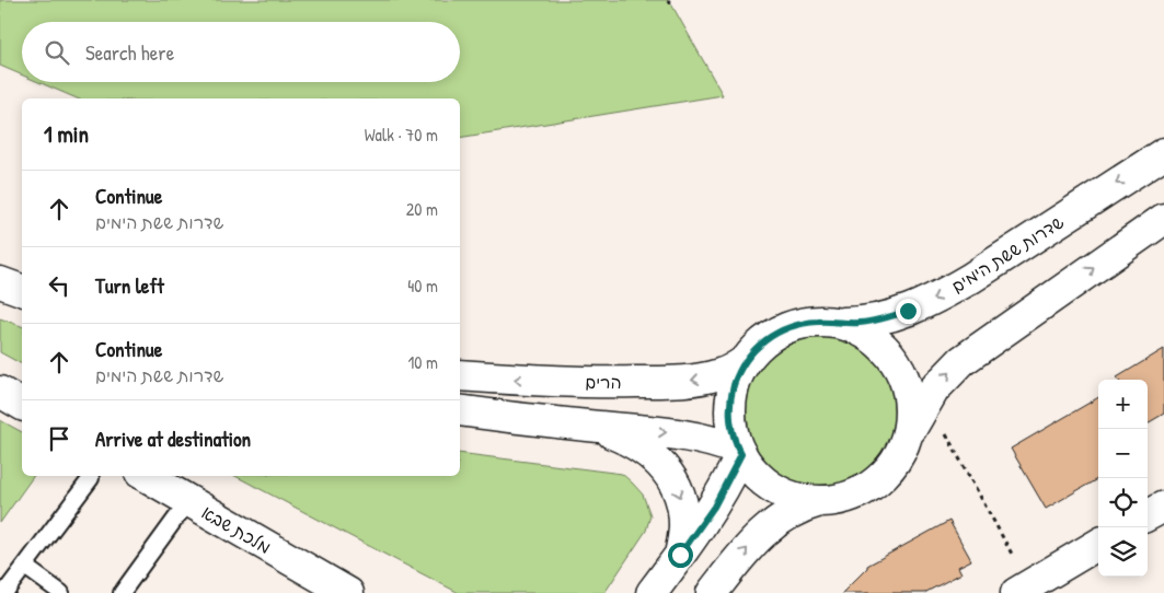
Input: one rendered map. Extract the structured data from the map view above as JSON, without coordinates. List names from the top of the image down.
{
  "streets": {
    "main road": ["שדרות ששת הימים", "הרים", "מלכת שבא"]
  },
  "crossings": [
    ["שדרות ששת הימים", "הרים"]
  ],
  "page": {
    "search": "Search here",
    "heading": ["1 min", "Walk · 70 m"],
    "list": [
      ["Continue", "שדרות ששת הימים", "20 m"],
      ["Turn left", "40 m"],
      ["Continue", "שדרות ששת הימים", "10 m"],
      "Arrive at destination"
    ],
    "map_buttons": ["+", "−"]
  }
}
